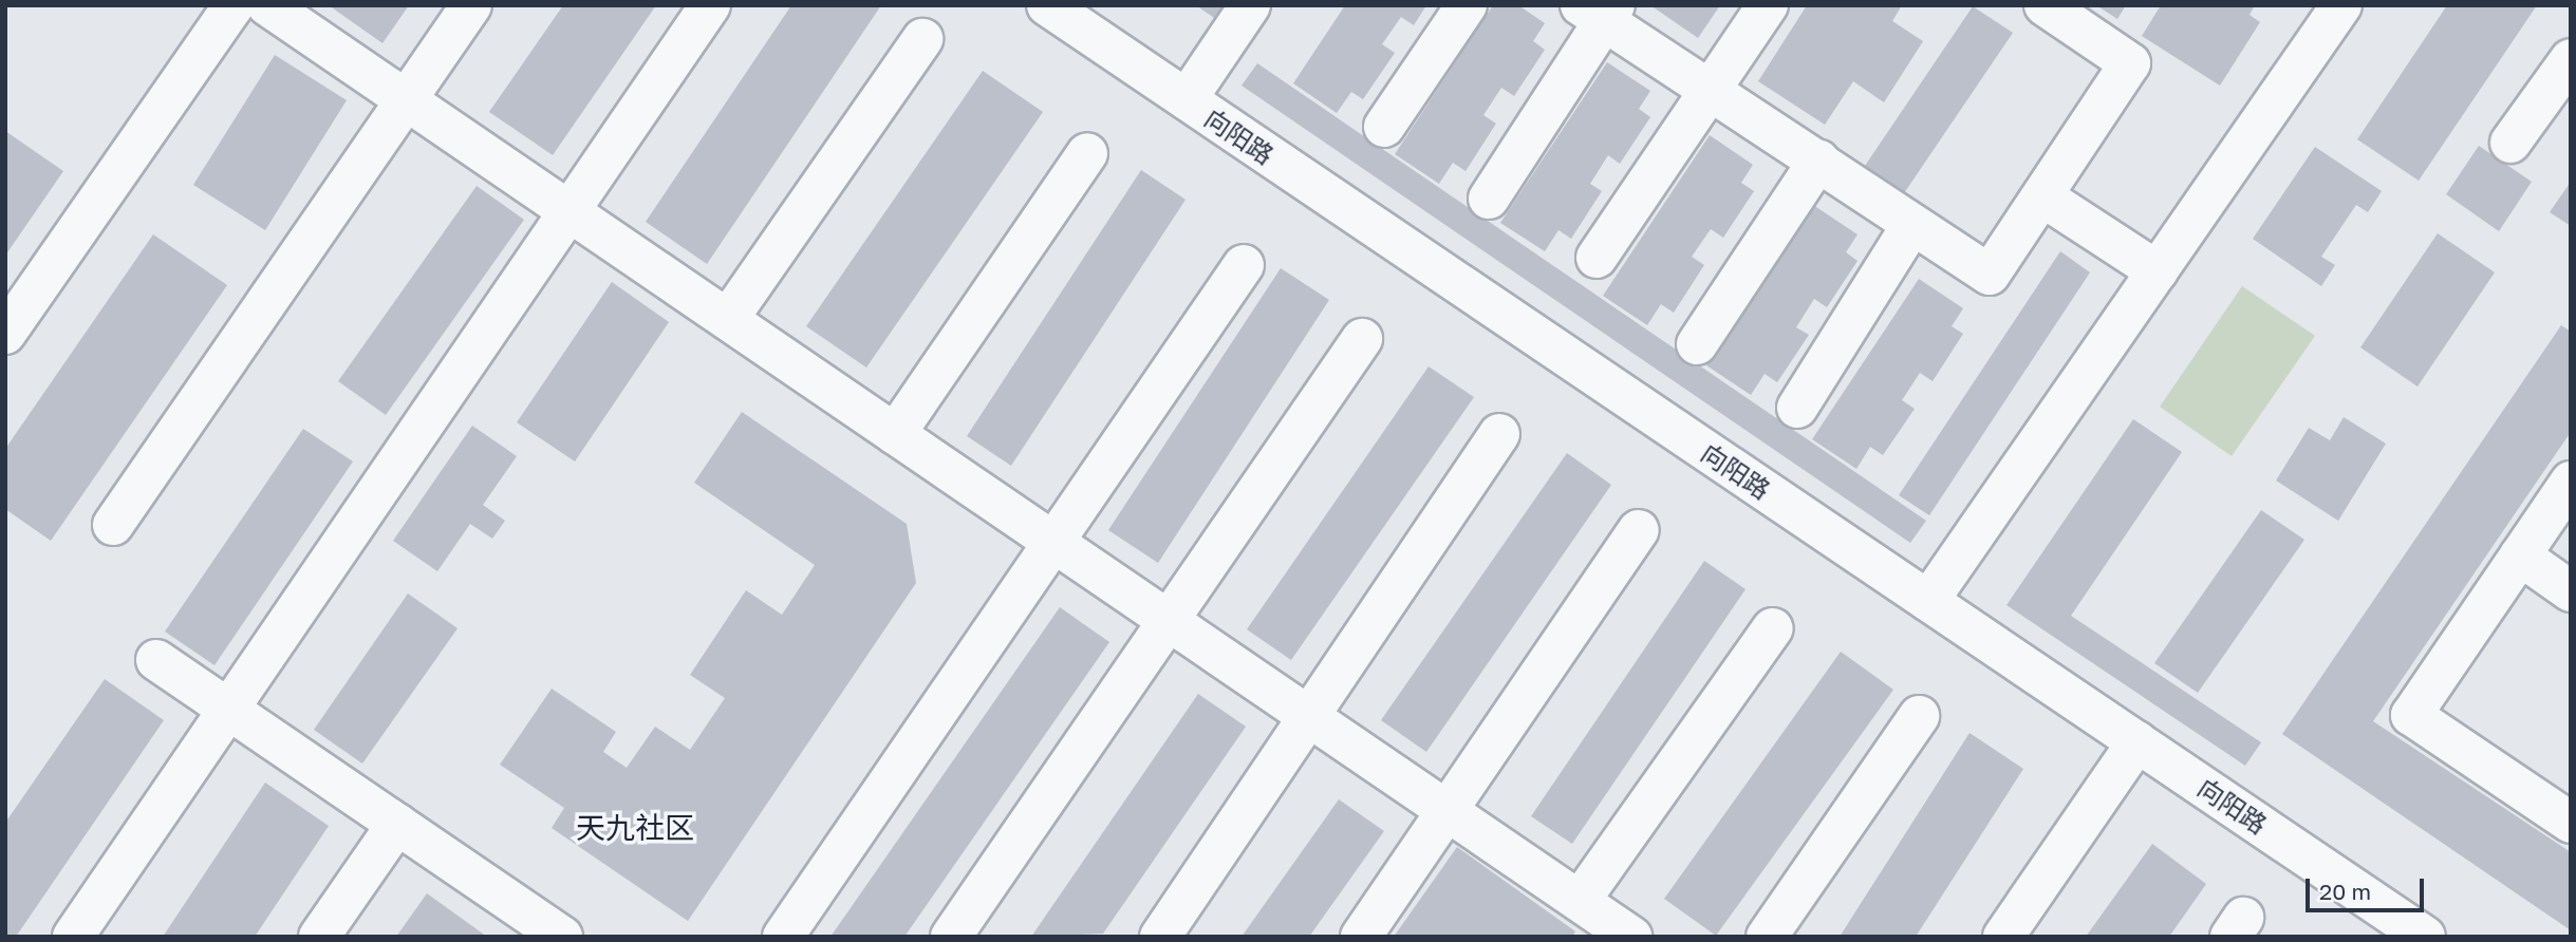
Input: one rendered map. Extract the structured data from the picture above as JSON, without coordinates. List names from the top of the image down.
{
  "streets": {
    "street": ["向阳路"]
  },
  "districts": ["天九社区"],
  "scale_bar": "20 m"
}
